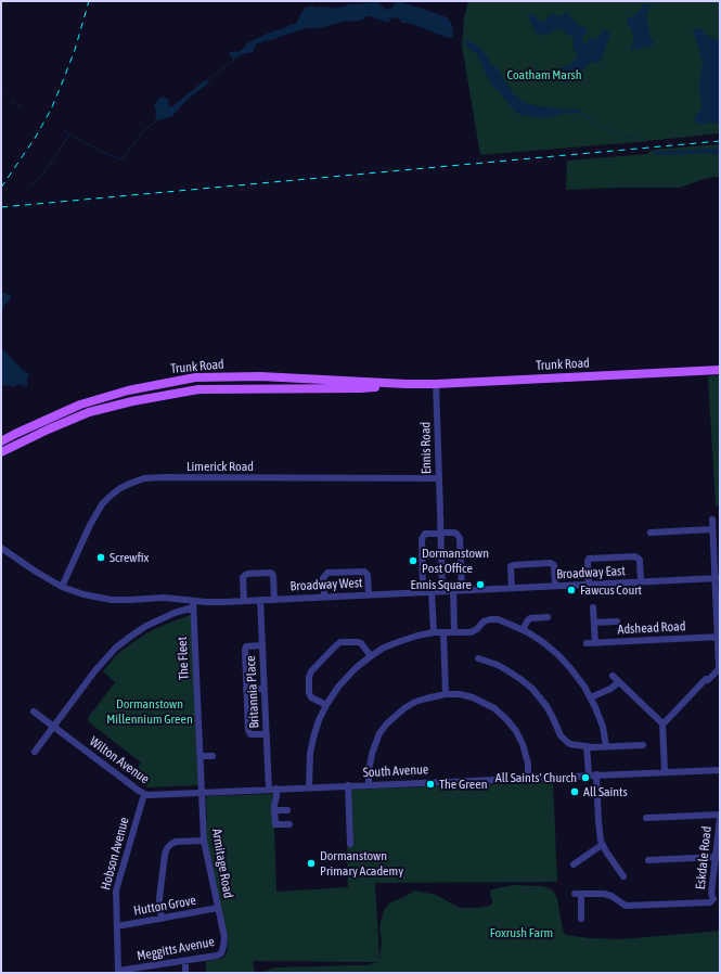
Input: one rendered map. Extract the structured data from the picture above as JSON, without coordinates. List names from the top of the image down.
{
  "streets": {
    "main road": ["Trunk Road"],
    "street": [
      "Ennis Road",
      "Limerick Road",
      "Broadway East",
      "Broadway West",
      "Adshead Road",
      "The Fleet",
      "Britannia Place",
      "Wilton Avenue",
      "South Avenue",
      "Hobson Avenue",
      "Eskdale Road",
      "Armitage Road",
      "Hutton Grove",
      "Meggitts Avenue"
    ]
  },
  "crossings": [
    ["Trunk Road", "Ennis Road"],
    ["Ennis Road", "Limerick Road"],
    ["Ennis Road", "Broadway West"],
    ["Broadway East", "Broadway West"],
    ["Broadway West", "The Fleet"],
    ["Broadway West", "Britannia Place"],
    ["Broadway West", "Wilton Avenue"],
    ["The Fleet", "Wilton Avenue"],
    ["The Fleet", "South Avenue"],
    ["The Fleet", "Armitage Road"],
    ["Britannia Place", "South Avenue"],
    ["Wilton Avenue", "South Avenue"],
    ["Wilton Avenue", "Hobson Avenue"],
    ["Wilton Avenue", "Armitage Road"],
    ["South Avenue", "Armitage Road"],
    ["Hobson Avenue", "Hutton Grove"],
    ["Hobson Avenue", "Meggitts Avenue"],
    ["Armitage Road", "Hutton Grove"],
    ["Armitage Road", "Meggitts Avenue"]
  ],
  "parks": ["Coatham Marsh", "Dormanstown Millennium Green", "Foxrush Farm"],
  "places": [
    "Screwfix",
    "Dormanstown Post Office",
    "Ennis Square",
    "Fawcus Court",
    "All Saints' Church",
    "The Green",
    "All Saints",
    "Dormanstown Primary Academy"
  ]
}
